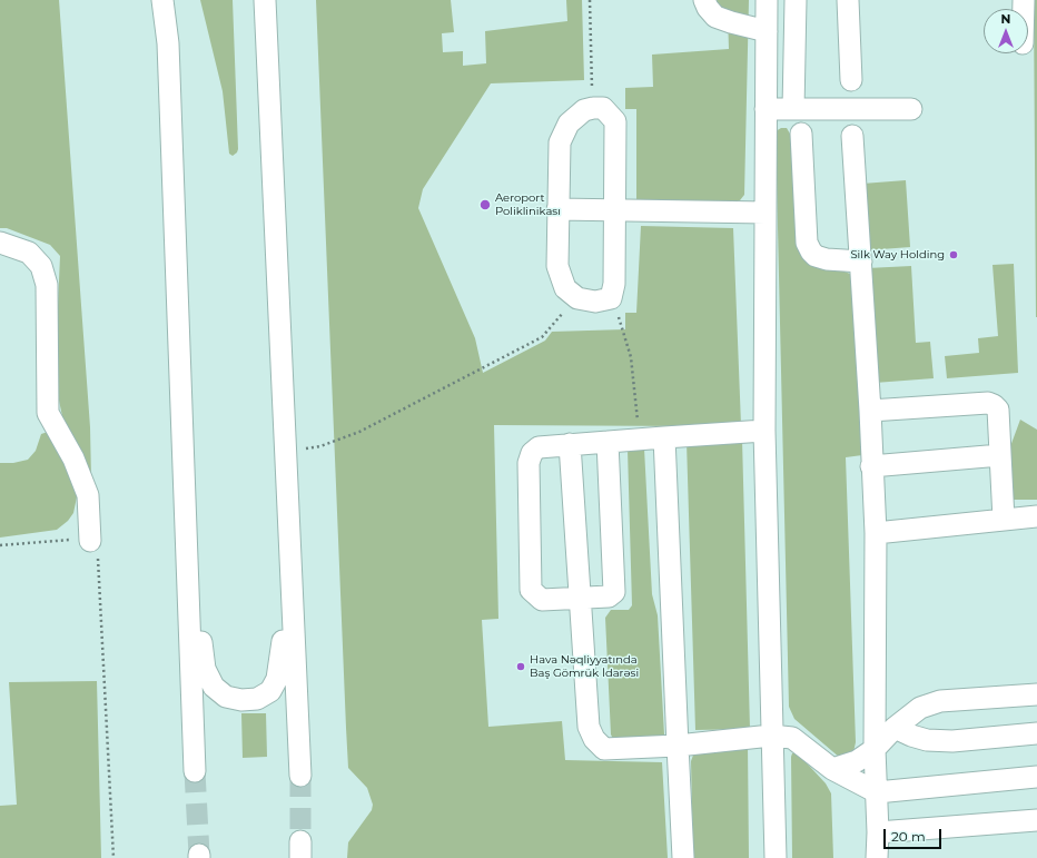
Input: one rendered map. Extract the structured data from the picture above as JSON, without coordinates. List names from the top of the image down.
{
  "places": ["Aeroport Poliklinikası", "Silk Way Holding", "Hava Nəqliyyatında Baş Gömrük İdarəsi"],
  "scale_bar": "20 m",
  "north": "top"
}
